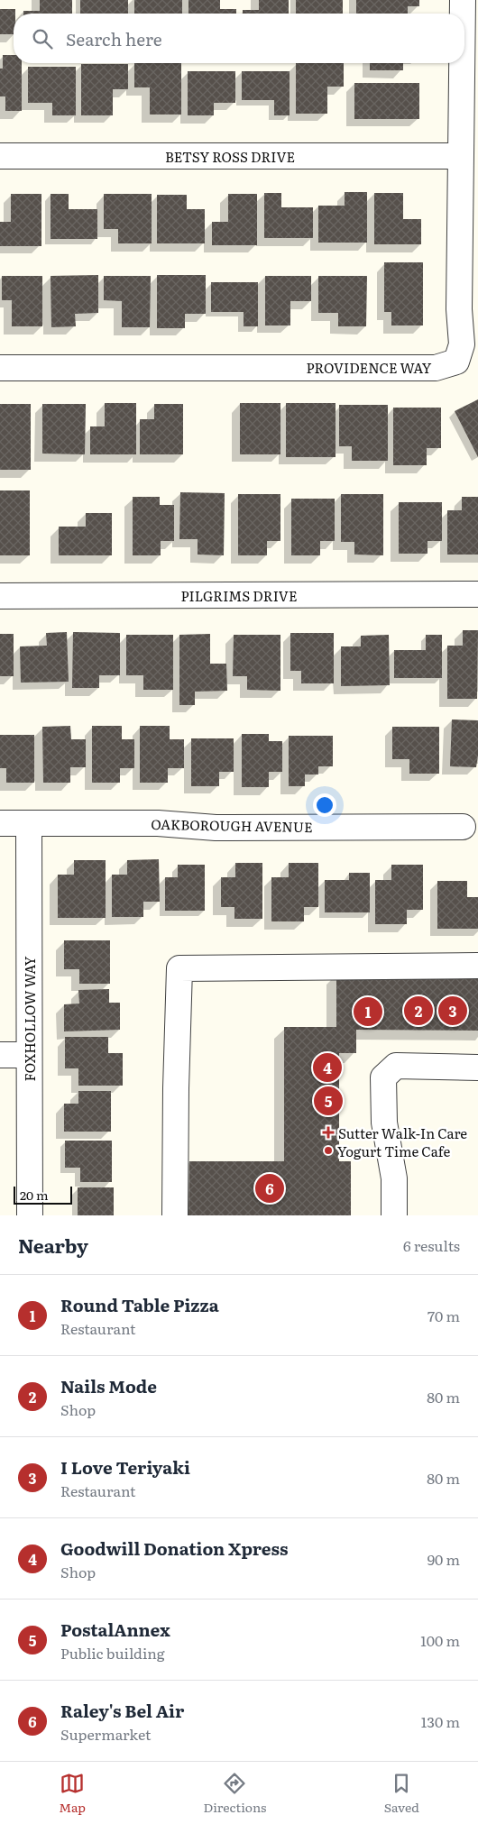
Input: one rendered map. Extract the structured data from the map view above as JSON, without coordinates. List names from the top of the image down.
{
  "streets": {
    "street": [
      "BETSY ROSS DRIVE",
      "PROVIDENCE WAY",
      "PILGRIMS DRIVE",
      "OAKBOROUGH AVENUE",
      "FOXHOLLOW WAY"
    ]
  },
  "crossings": [
    ["BETSY ROSS DRIVE", "PROVIDENCE WAY"],
    ["OAKBOROUGH AVENUE", "FOXHOLLOW WAY"]
  ],
  "places": {
    "health": ["Sutter Walk-In Care"],
    "other": ["Yogurt Time Cafe"]
  },
  "scale_bar": "20 m",
  "page": {
    "search": "Search here",
    "pins": [
      "2",
      "3",
      "1",
      "4",
      "5",
      "6"
    ],
    "scale": "20 m",
    "heading": ["Nearby", "6 results"],
    "list": [
      {
        "mark": "1",
        "name": "Round Table Pizza",
        "note": "Restaurant",
        "value": "70 m"
      },
      {
        "mark": "2",
        "name": "Nails Mode",
        "note": "Shop",
        "value": "80 m"
      },
      {
        "mark": "3",
        "name": "I Love Teriyaki",
        "note": "Restaurant",
        "value": "80 m"
      },
      {
        "mark": "4",
        "name": "Goodwill Donation Xpress",
        "note": "Shop",
        "value": "90 m"
      },
      {
        "mark": "5",
        "name": "PostalAnnex",
        "note": "Public building",
        "value": "100 m"
      },
      {
        "mark": "6",
        "name": "Raley's Bel Air",
        "note": "Supermarket",
        "value": "130 m"
      }
    ],
    "nav": ["Map", "Directions", "Saved"]
  }
}
